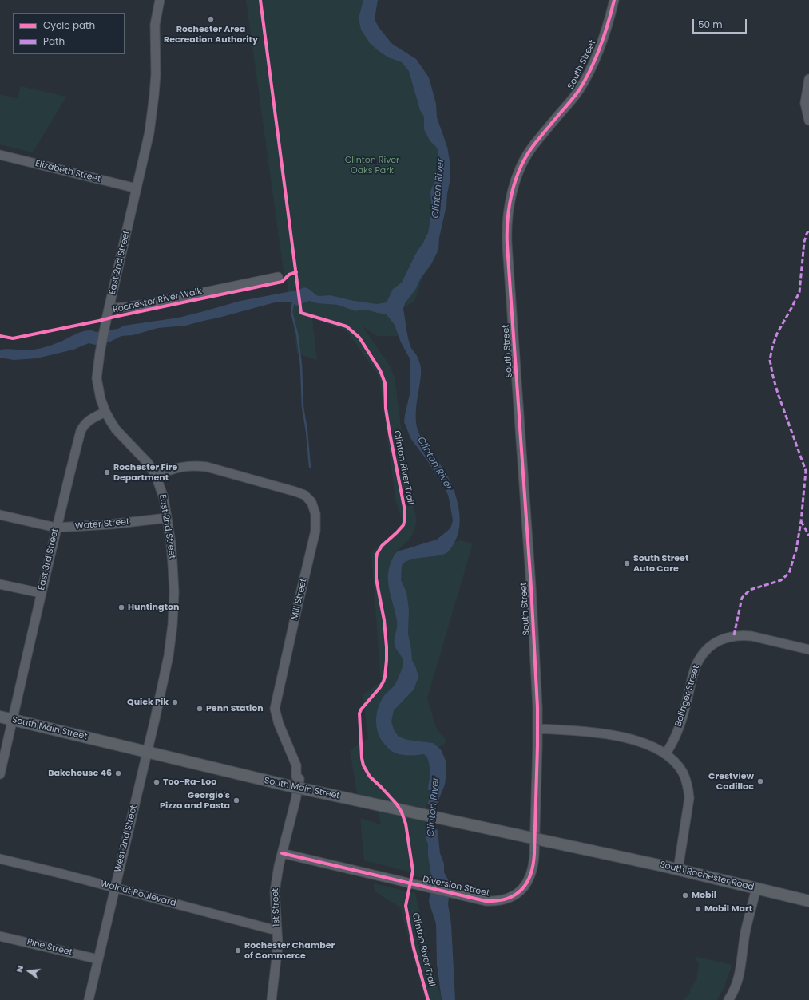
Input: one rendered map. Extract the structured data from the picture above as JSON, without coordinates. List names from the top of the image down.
{
  "streets": {
    "main road": ["South Main Street", "South Rochester Road"],
    "street": [
      "South Street",
      "Elizabeth Street",
      "East 2nd Street",
      "Water Street",
      "East 3rd Street",
      "Mill Street",
      "Bolinger Street",
      "West 2nd Street",
      "Diversion Street",
      "Walnut Boulevard",
      "1st Street",
      "Pine Street"
    ],
    "cycle path": ["Rochester River Walk", "Clinton River Trail"]
  },
  "crossings": [
    ["South Street", "Diversion Street"],
    ["Elizabeth Street", "East 2nd Street"],
    ["East 2nd Street", "Water Street"],
    ["East 2nd Street", "East 3rd Street"],
    ["East 2nd Street", "Mill Street"],
    ["East 2nd Street", "South Main Street"],
    ["East 2nd Street", "West 2nd Street"],
    ["Water Street", "East 3rd Street"],
    ["East 3rd Street", "South Main Street"],
    ["Mill Street", "Diversion Street"],
    ["Mill Street", "1st Street"],
    ["South Main Street", "West 2nd Street"],
    ["South Main Street", "South Rochester Road"],
    ["West 2nd Street", "Walnut Boulevard"],
    ["West 2nd Street", "Pine Street"],
    ["Diversion Street", "1st Street"],
    ["Walnut Boulevard", "1st Street"]
  ],
  "water": ["Clinton River"],
  "parks": ["Clinton River Oaks Park"],
  "places": [
    "Rochester Area Recreation Authority",
    "Rochester Fire Department",
    "South Street Auto Care",
    "Huntington",
    "Quick Pik",
    "Penn Station",
    "Bakehouse 46",
    "Crestview Cadillac",
    "Too-Ra-Loo",
    "Georgio's Pizza and Pasta",
    "Mobil",
    "Mobil Mart",
    "Rochester Chamber of Commerce"
  ],
  "legend": ["Cycle path", "Path"],
  "scale_bar": "50 m",
  "north": "left"
}
